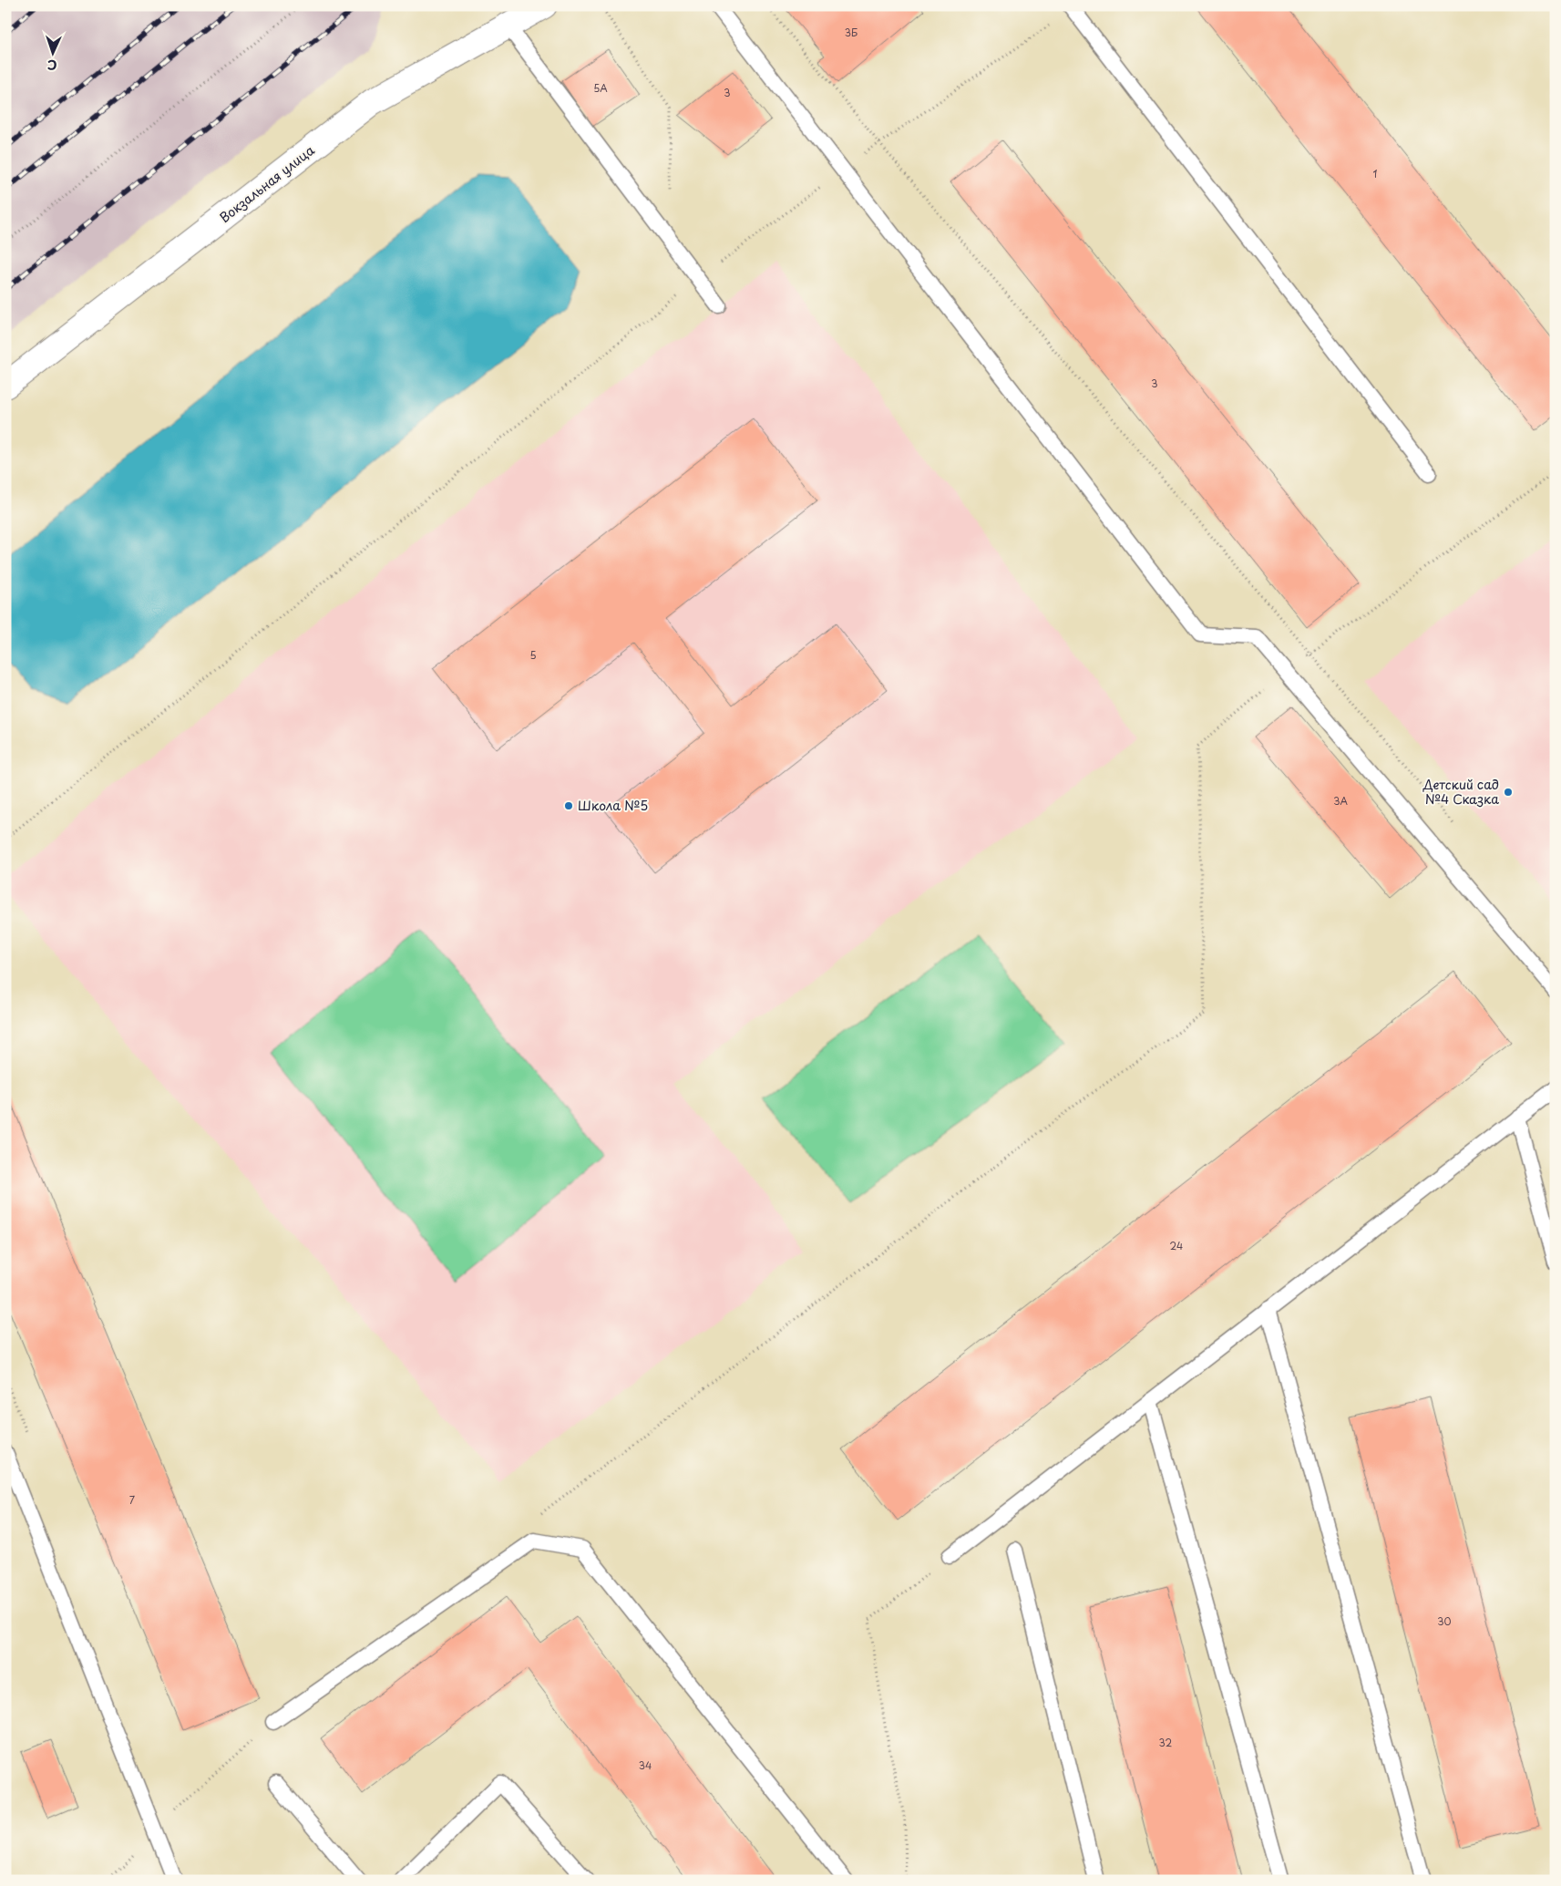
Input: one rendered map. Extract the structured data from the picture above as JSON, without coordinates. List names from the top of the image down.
{
  "streets": {
    "street": ["Вокзальная улица"]
  },
  "places": ["Детский сад №4 Сказка", "Школа №5"],
  "house_numbers": [
    "3Б",
    "5А",
    "3",
    "1",
    "3",
    "5",
    "3А",
    "24",
    "7",
    "30",
    "32",
    "34"
  ],
  "north": "bottom"
}
